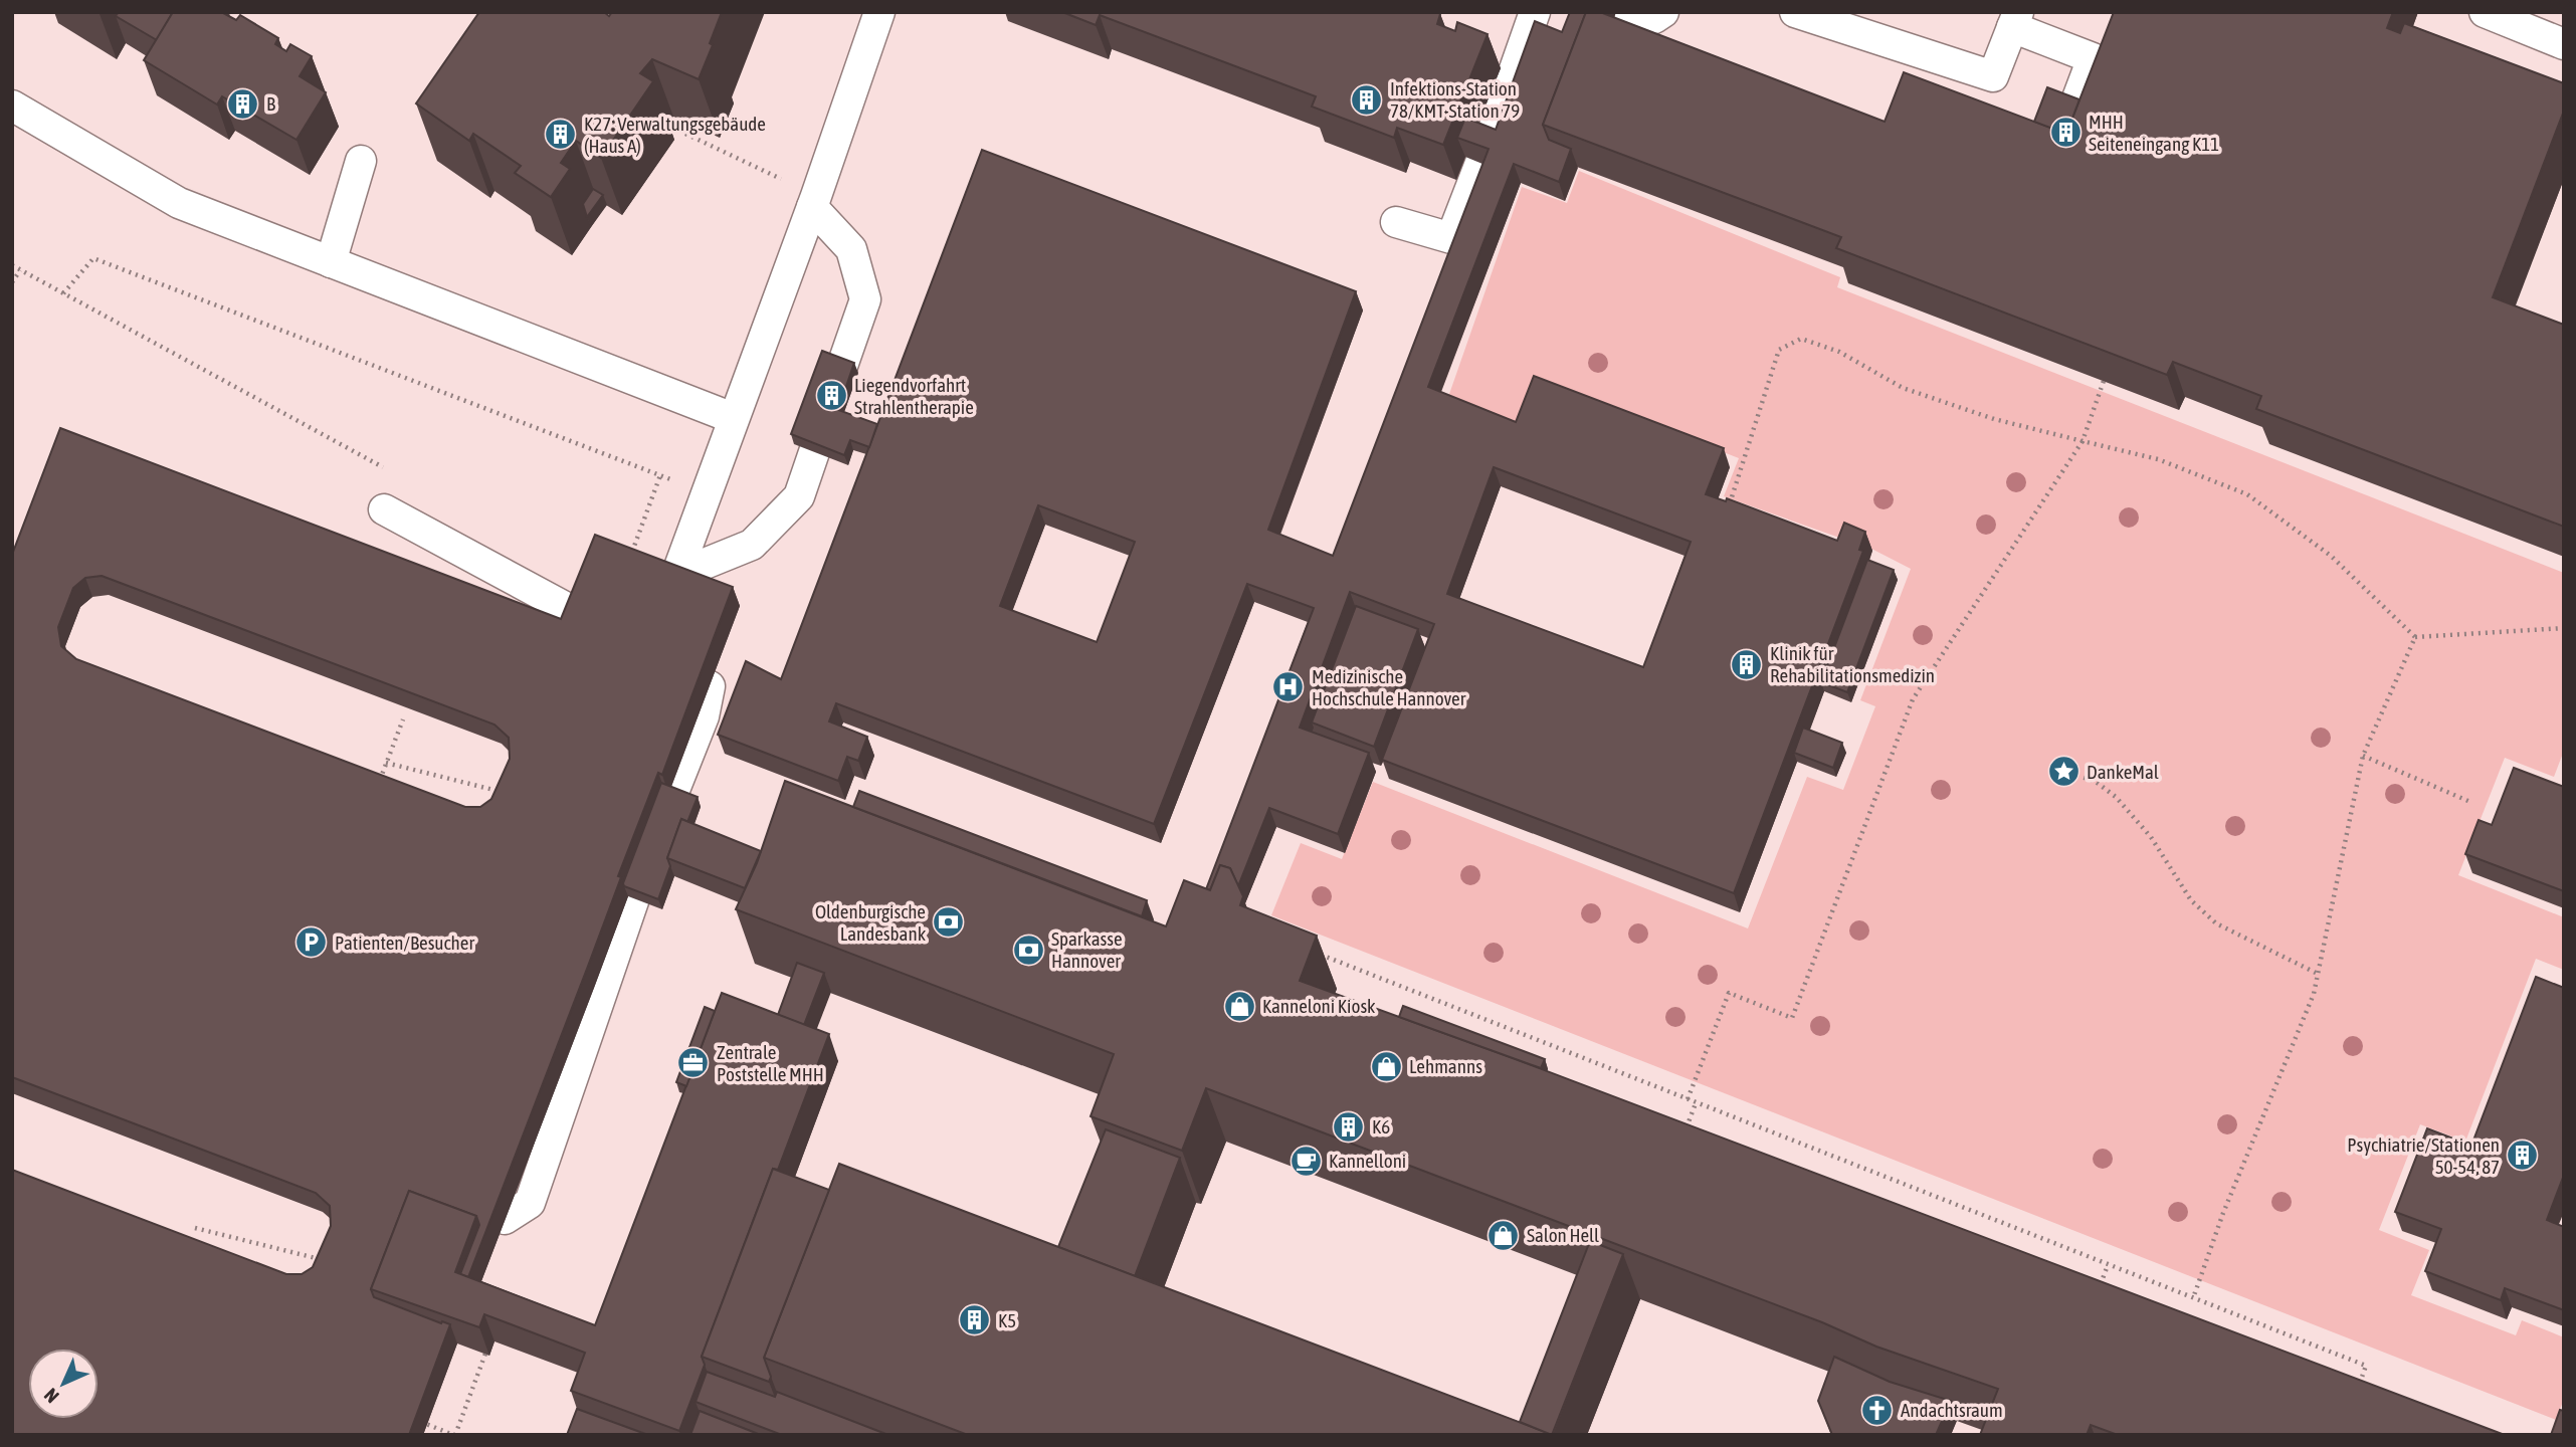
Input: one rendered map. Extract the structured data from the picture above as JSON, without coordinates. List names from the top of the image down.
{
  "places": {
    "building": [
      "Infektions-Station 78/KMT-Station 79",
      "B",
      "MHH Seiteneingang K11",
      "K27: Verwaltungsgebäude (Haus A)",
      "Liegendvorfahrt Strahlentherapie",
      "Klinik für Rehabilitationsmedizin",
      "K6",
      "Psychiatrie/Stationen 50-54, 87",
      "K5"
    ],
    "hospital": ["Medizinische Hochschule Hannover"],
    "place": ["DankeMal"],
    "bank": ["Oldenburgische Landesbank", "Sparkasse Hannover"],
    "parking": ["Patienten/Besucher"],
    "shop": ["Kanneloni Kiosk", "Lehmanns", "Salon Hell"],
    "office": ["Zentrale Poststelle MHH"],
    "cafe": ["Kannelloni"],
    "church": ["Andachtsraum"]
  },
  "north": "bottom left"
}
